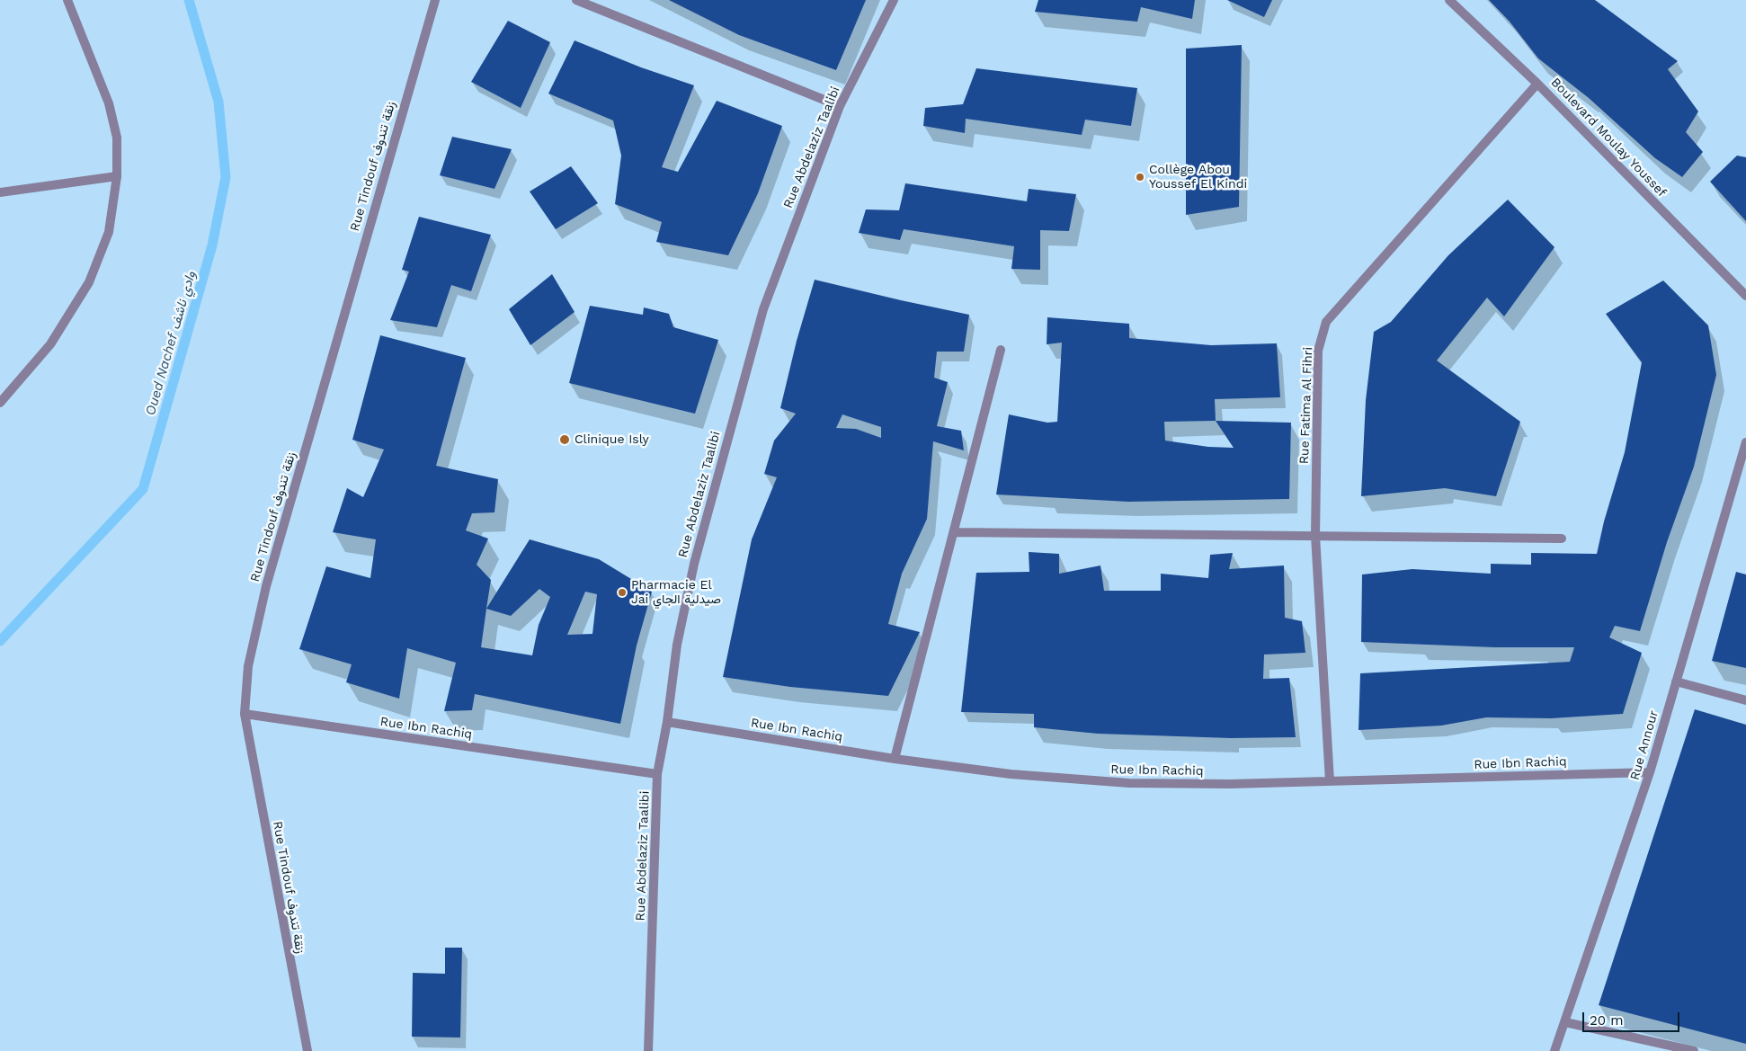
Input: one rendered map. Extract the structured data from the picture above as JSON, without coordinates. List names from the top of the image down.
{
  "streets": {
    "street": [
      "Boulevard Moulay Youssef",
      "Rue Abdelaziz Taalibi",
      "Rue Tindouf زنقة تندوف",
      "Rue Fatima Al Fihri",
      "Rue Ibn Rachiq",
      "Rue Annour"
    ]
  },
  "crossings": [
    ["Boulevard Moulay Youssef", "Rue Fatima Al Fihri"],
    ["Rue Abdelaziz Taalibi", "Rue Ibn Rachiq"],
    ["Rue Tindouf زنقة تندوف", "Rue Ibn Rachiq"],
    ["Rue Fatima Al Fihri", "Rue Ibn Rachiq"],
    ["Rue Ibn Rachiq", "Rue Annour"]
  ],
  "water": ["Oued Nachef وادي ناشف"],
  "places": ["Collège Abou Youssef El Kindi", "Clinique Isly", "Pharmacie El Jai صيدلية الجاي"],
  "scale_bar": "20 m"
}
